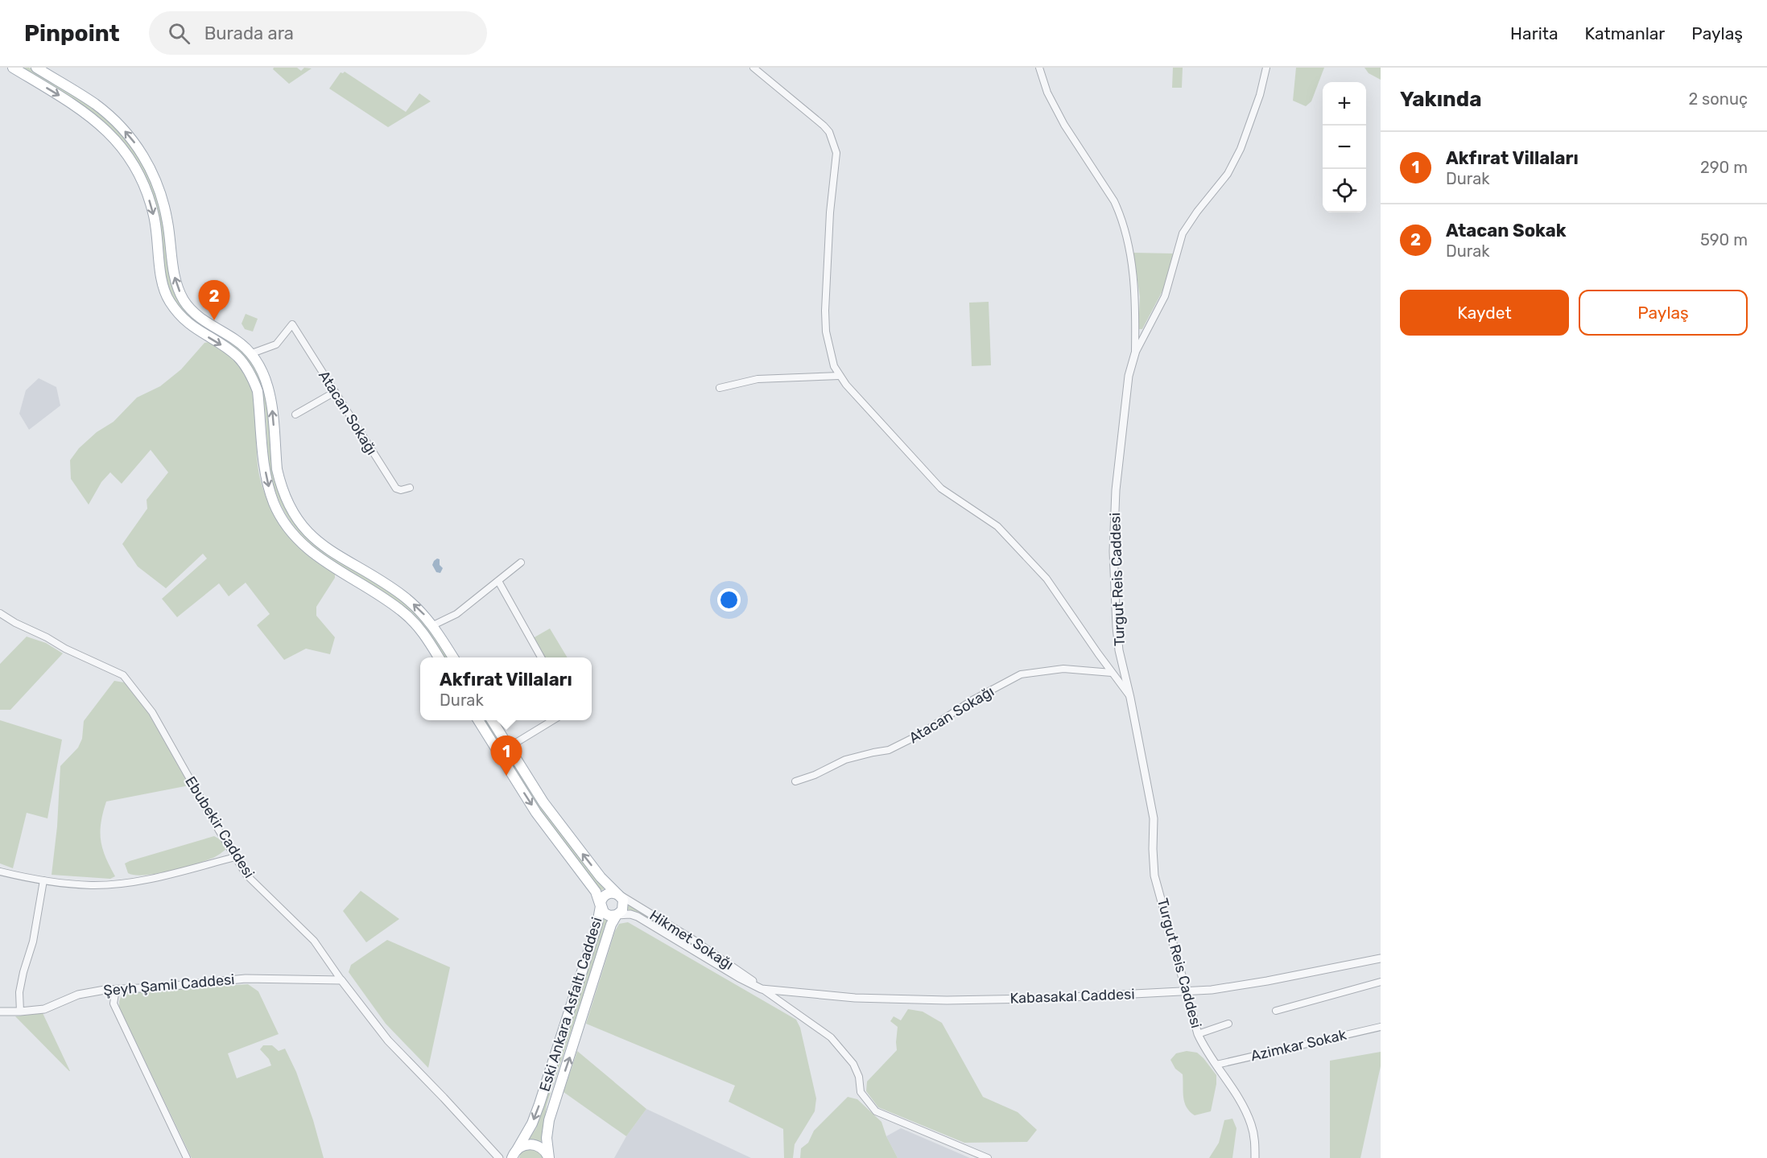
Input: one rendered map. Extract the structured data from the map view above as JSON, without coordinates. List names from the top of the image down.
{
  "streets": {
    "main road": ["Eski Ankara Asfaltı Caddesi"],
    "street": [
      "Atacan Sokağı",
      "Turgut Reis Caddesi",
      "Ebubekir Caddesi",
      "Hikmet Sokağı",
      "Şeyh Şamil Caddesi",
      "Kabasakal Caddesi",
      "Azimkar Sokak"
    ]
  },
  "crossings": [
    ["Turgut Reis Caddesi", "Kabasakal Caddesi"],
    ["Turgut Reis Caddesi", "Azimkar Sokak"],
    ["Ebubekir Caddesi", "Şeyh Şamil Caddesi"],
    ["Hikmet Sokağı", "Kabasakal Caddesi"],
    ["Hikmet Sokağı", "Eski Ankara Asfaltı Caddesi"]
  ],
  "page": {
    "header": "Pinpoint",
    "search": "Burada ara",
    "nav": ["Harita", "Katmanlar", "Paylaş"],
    "heading": ["Yakında", "2 sonuç"],
    "map_buttons": ["+", "−"],
    "list": [
      {
        "mark": "1",
        "name": "Akfırat Villaları",
        "note": "Durak",
        "value": "290 m"
      },
      {
        "mark": "2",
        "name": "Atacan Sokak",
        "note": "Durak",
        "value": "590 m"
      }
    ],
    "buttons": ["Kaydet", "Paylaş"],
    "pins": ["2", "1"],
    "popup": ["Akfırat Villaları", "Durak"]
  }
}
